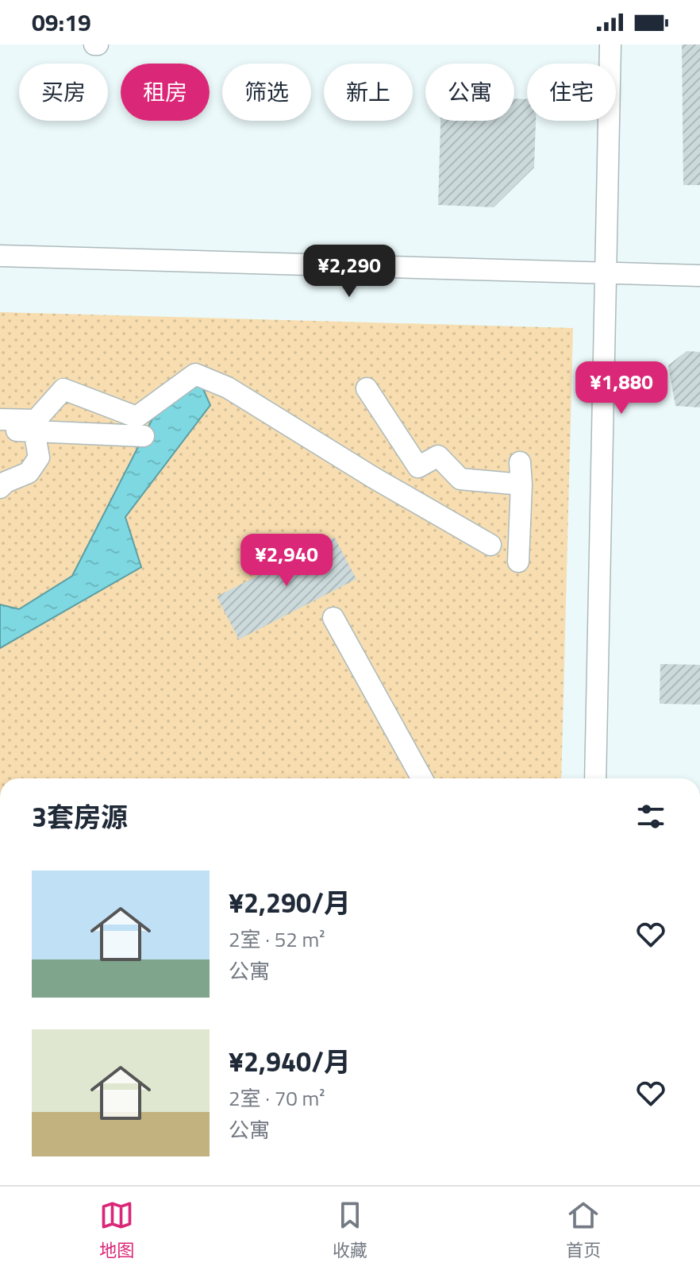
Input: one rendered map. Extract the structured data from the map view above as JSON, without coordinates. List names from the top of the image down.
{
  "page": {
    "status": "09:19",
    "chip": [
      "买房",
      "租房",
      "筛选",
      "新上",
      "公寓",
      "住宅"
    ],
    "price": ["¥2,290", "¥1,880", "¥2,940"],
    "heading": "3套房源",
    "list": [
      {
        "name": "¥2,290/月",
        "note": "2室 · 52 m² · 公寓"
      },
      {
        "name": "¥2,940/月",
        "note": "2室 · 70 m² · 公寓"
      }
    ],
    "tabs": ["地图", "收藏", "首页"]
  }
}
